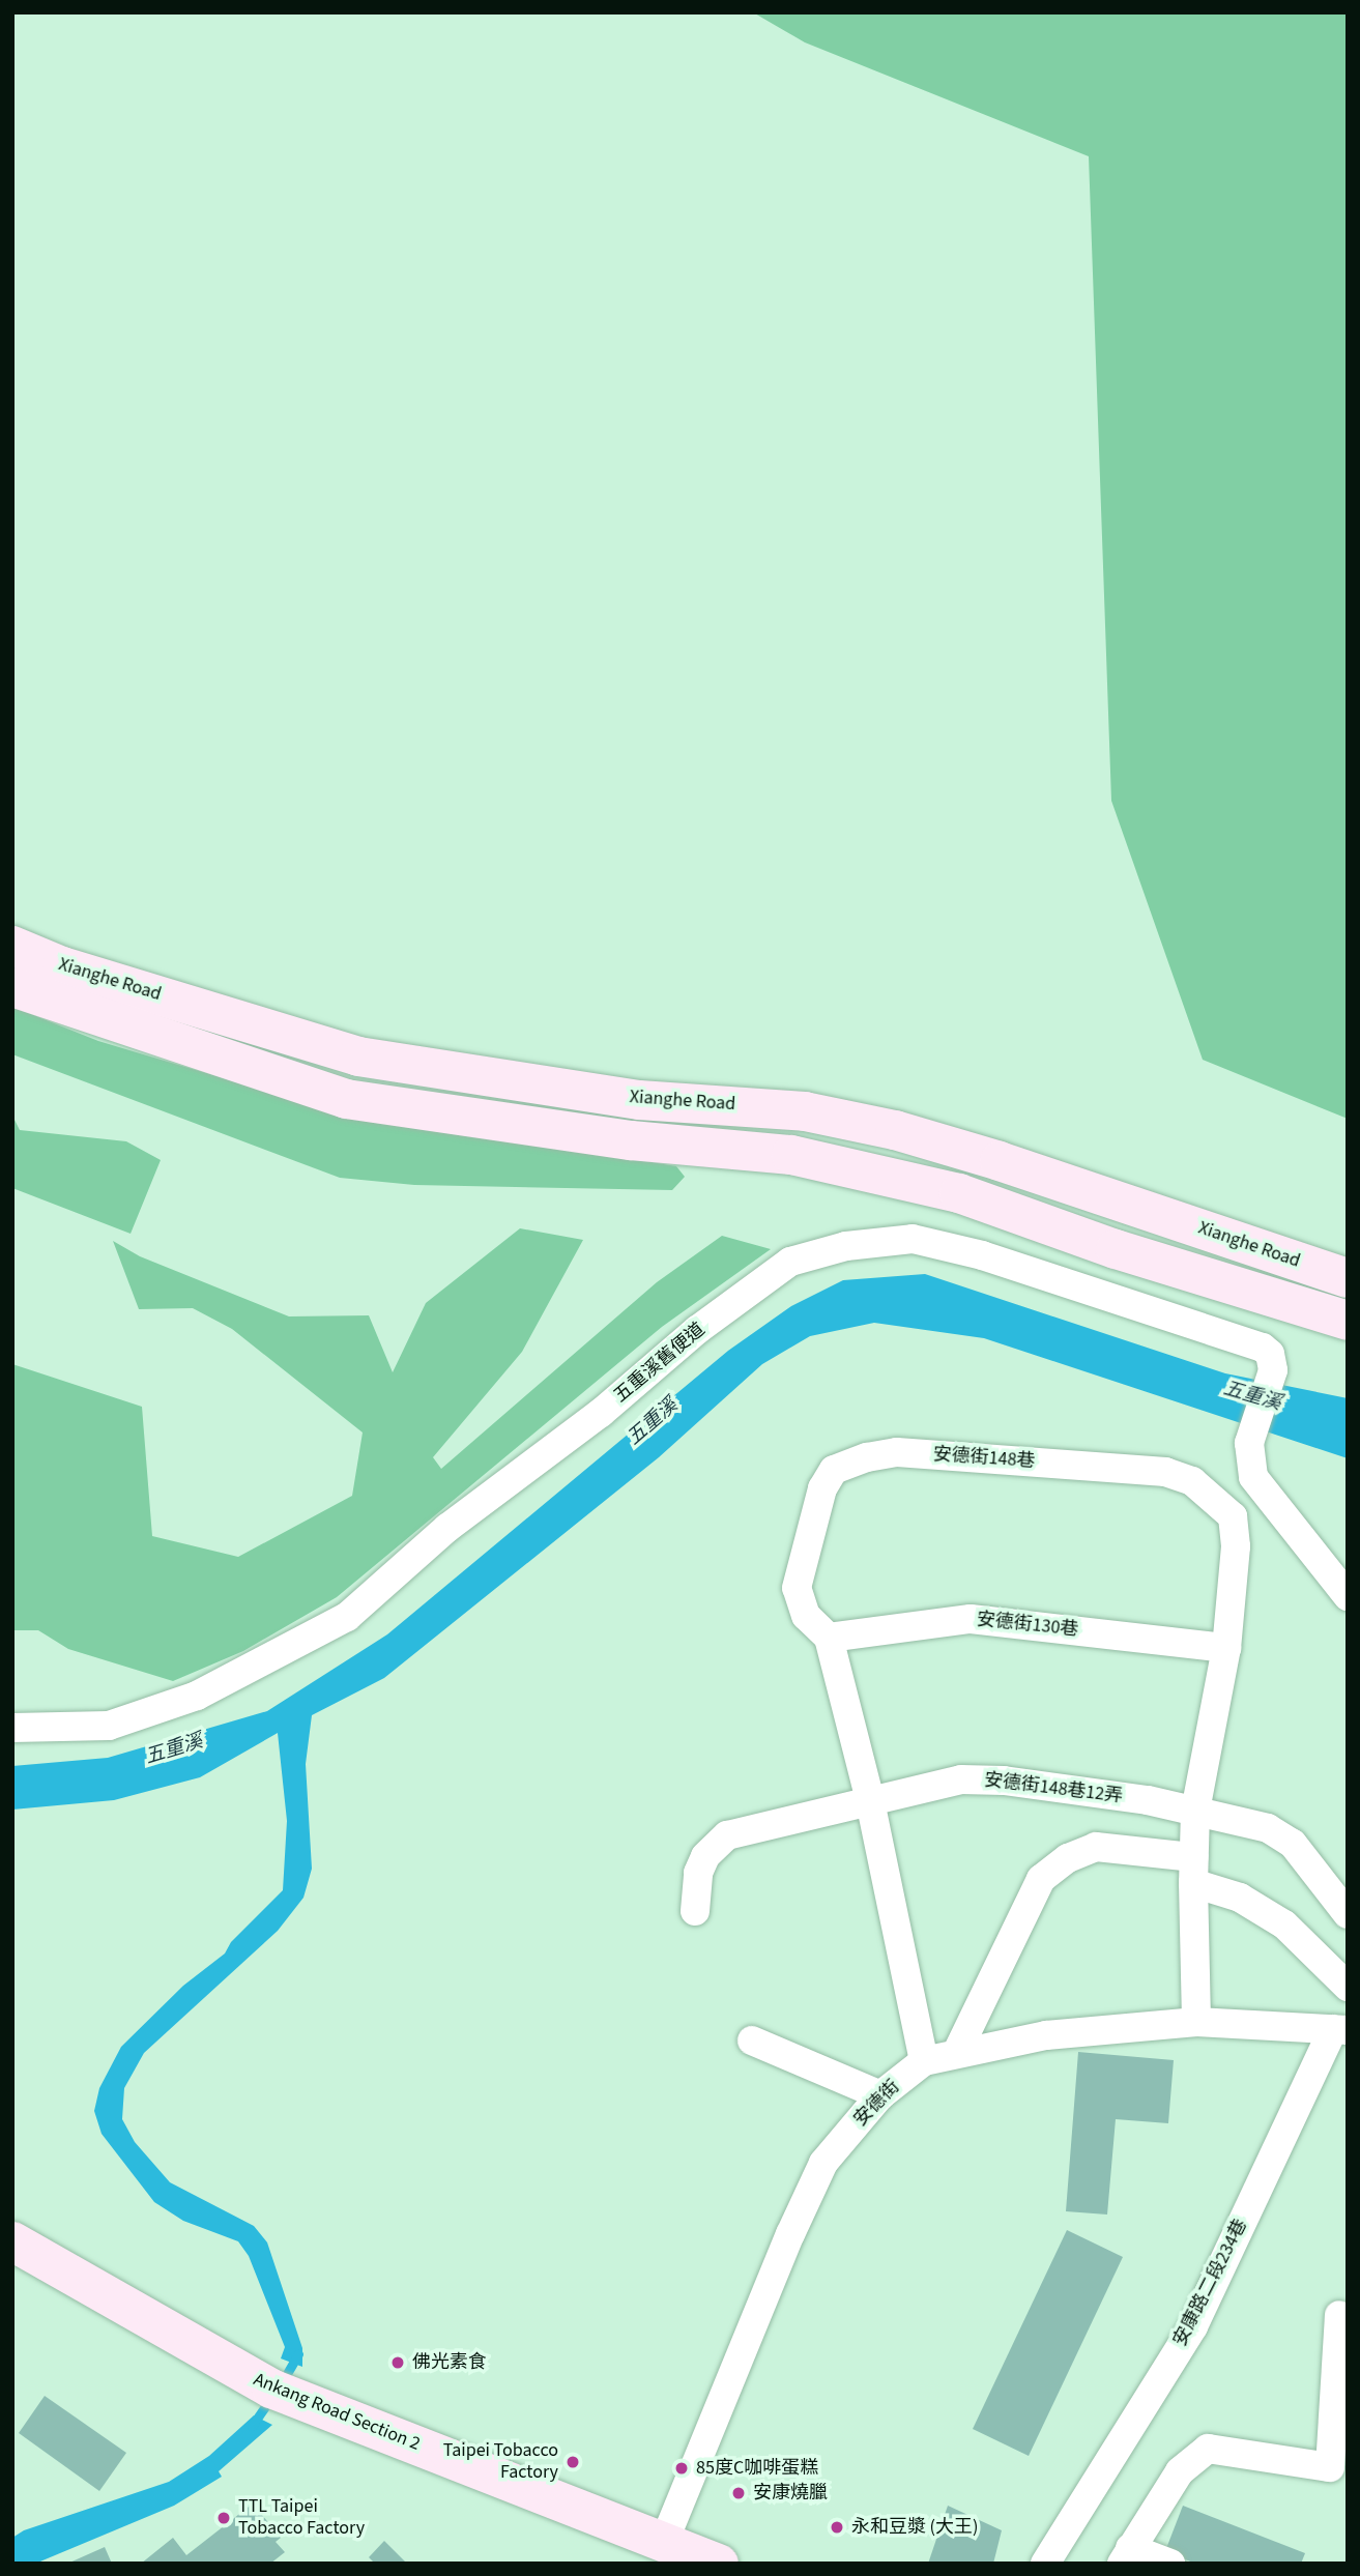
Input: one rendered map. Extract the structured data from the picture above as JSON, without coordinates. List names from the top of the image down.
{
  "streets": {
    "main road": ["Xianghe Road", "Ankang Road Section 2"],
    "street": [
      "五重溪舊便道",
      "安德街148巷",
      "安德街130巷",
      "安德街148巷12弄",
      "安德街",
      "安康路二段234巷"
    ]
  },
  "crossings": [
    ["安德街148巷", "安德街130巷"],
    ["安德街148巷", "安德街148巷12弄"],
    ["安德街148巷", "安德街"],
    ["安德街", "安康路二段234巷"],
    ["安德街", "Ankang Road Section 2"]
  ],
  "water": ["五重溪"],
  "places": [
    "佛光素食",
    "Taipei Tobacco Factory",
    "85度C咖啡蛋糕",
    "安康燒臘",
    "TTL Taipei Tobacco Factory",
    "永和豆漿 (大王)"
  ]
}
